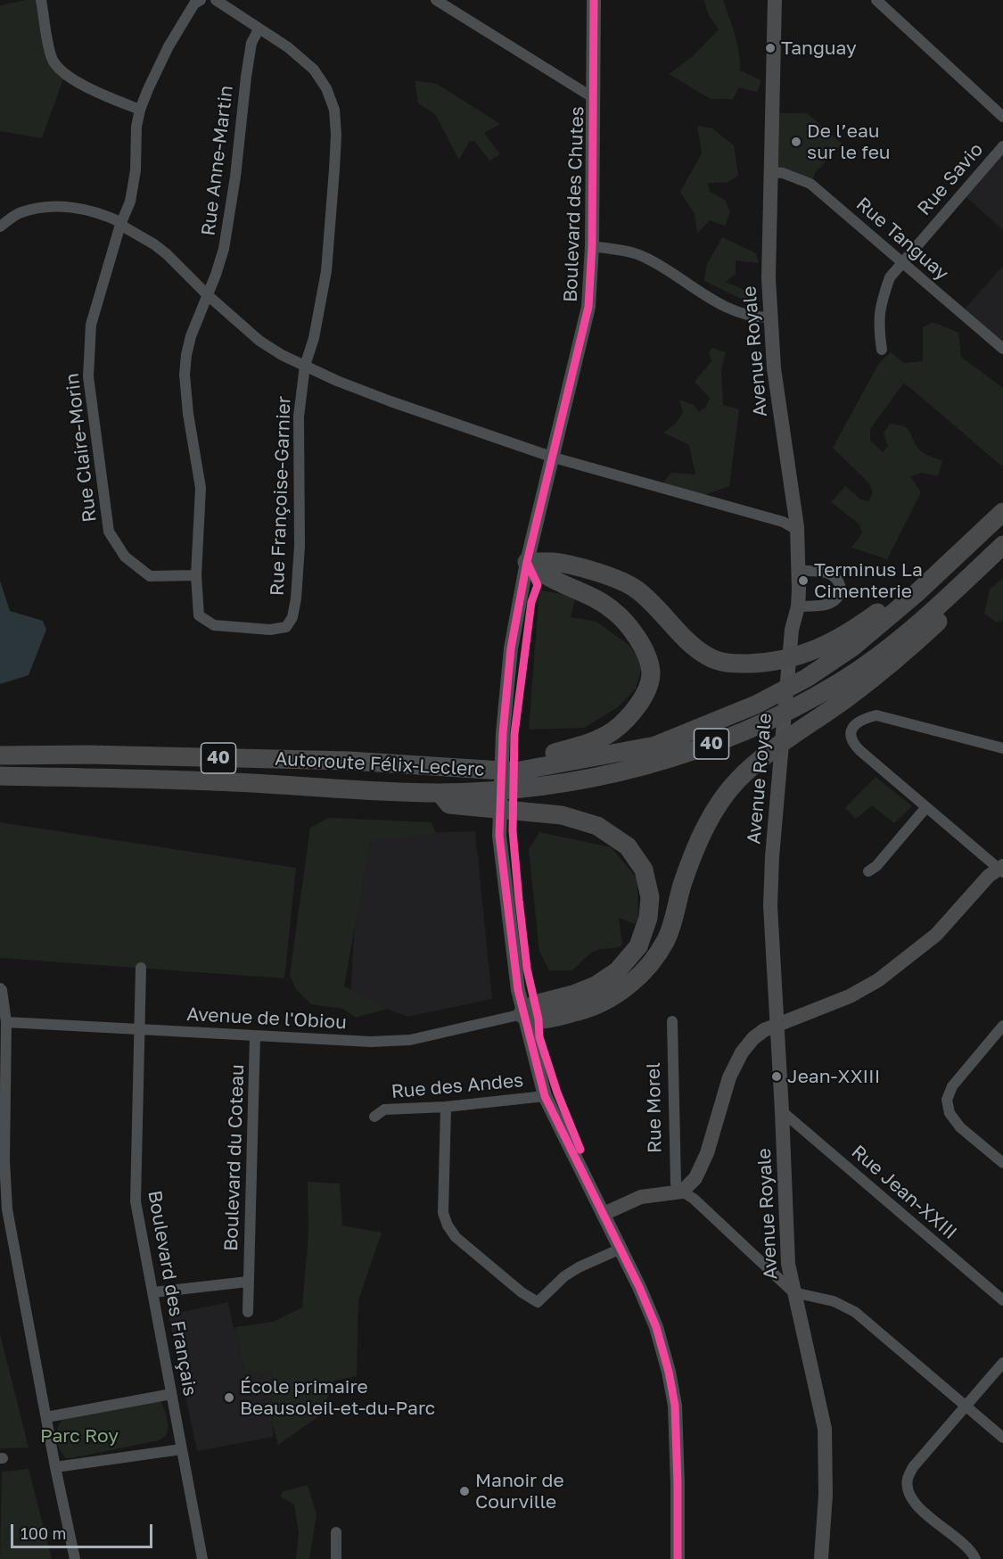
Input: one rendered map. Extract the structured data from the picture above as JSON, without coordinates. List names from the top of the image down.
{
  "streets": {
    "highway": ["40", "Autoroute Félix-Leclerc"],
    "street": [
      "Rue Anne-Martin",
      "Rue Savio",
      "Boulevard des Chutes",
      "Rue Tanguay",
      "Avenue Royale",
      "Rue Claire-Morin",
      "Rue Françoise-Garnier",
      "Avenue de l'Obiou",
      "Rue des Andes",
      "Rue Morel",
      "Boulevard du Coteau",
      "Rue Jean-XXIII",
      "Boulevard des Français"
    ]
  },
  "crossings": [
    ["Rue Anne-Martin", "Rue Françoise-Garnier"],
    ["Rue Savio", "Rue Tanguay"],
    ["Boulevard des Chutes", "Avenue de l'Obiou"],
    ["Boulevard des Chutes", "Rue des Andes"],
    ["Rue Tanguay", "Avenue Royale"],
    ["Avenue Royale", "Rue Jean-XXIII"],
    ["Rue Claire-Morin", "Rue Françoise-Garnier"],
    ["Avenue de l'Obiou", "Boulevard du Coteau"],
    ["Avenue de l'Obiou", "Boulevard des Français"]
  ],
  "parks": ["Parc Roy"],
  "places": [
    "Tanguay",
    "De l’eau sur le feu",
    "Terminus La Cimenterie",
    "Jean-XXIII",
    "École primaire Beausoleil-et-du-Parc",
    "Manoir de Courville"
  ],
  "scale_bar": "100 m"
}
